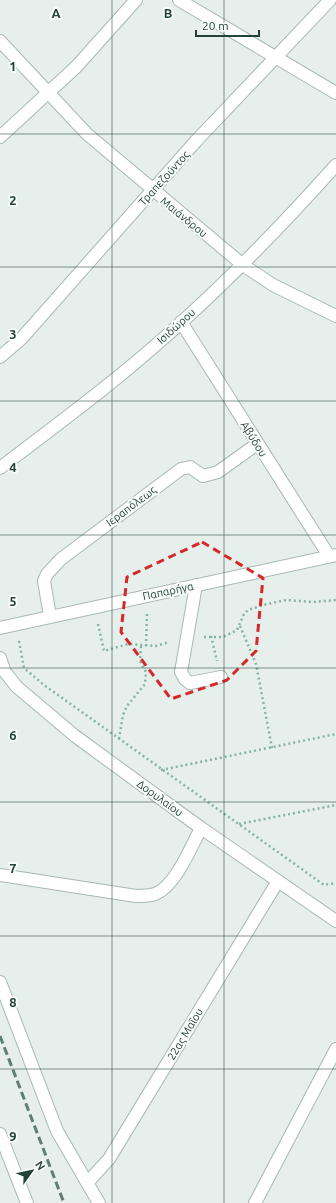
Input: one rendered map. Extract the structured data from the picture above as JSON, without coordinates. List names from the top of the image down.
{
  "streets": {
    "street": [
      "Τραπεζούντος",
      "Μαιάνδρου",
      "Ισιδώρου",
      "Αβύδου",
      "Ιεραπόλεως",
      "Παπαρήγα",
      "Δορυλαίου",
      "22ας Μαΐου"
    ]
  },
  "crossings": [
    ["Τραπεζούντος", "Μαιάνδρου"],
    ["Μαιάνδρου", "Ισιδώρου"],
    ["Ισιδώρου", "Αβύδου"],
    ["Αβύδου", "Ιεραπόλεως"],
    ["Αβύδου", "Παπαρήγα"],
    ["Ιεραπόλεως", "Παπαρήγα"],
    ["Δορυλαίου", "22ας Μαΐου"]
  ],
  "scale_bar": "20 m",
  "north": "top right",
  "grid": {
    "columns": ["A", "B"],
    "rows": [
      "1",
      "2",
      "3",
      "4",
      "5",
      "6",
      "7",
      "8",
      "9"
    ]
  }
}
